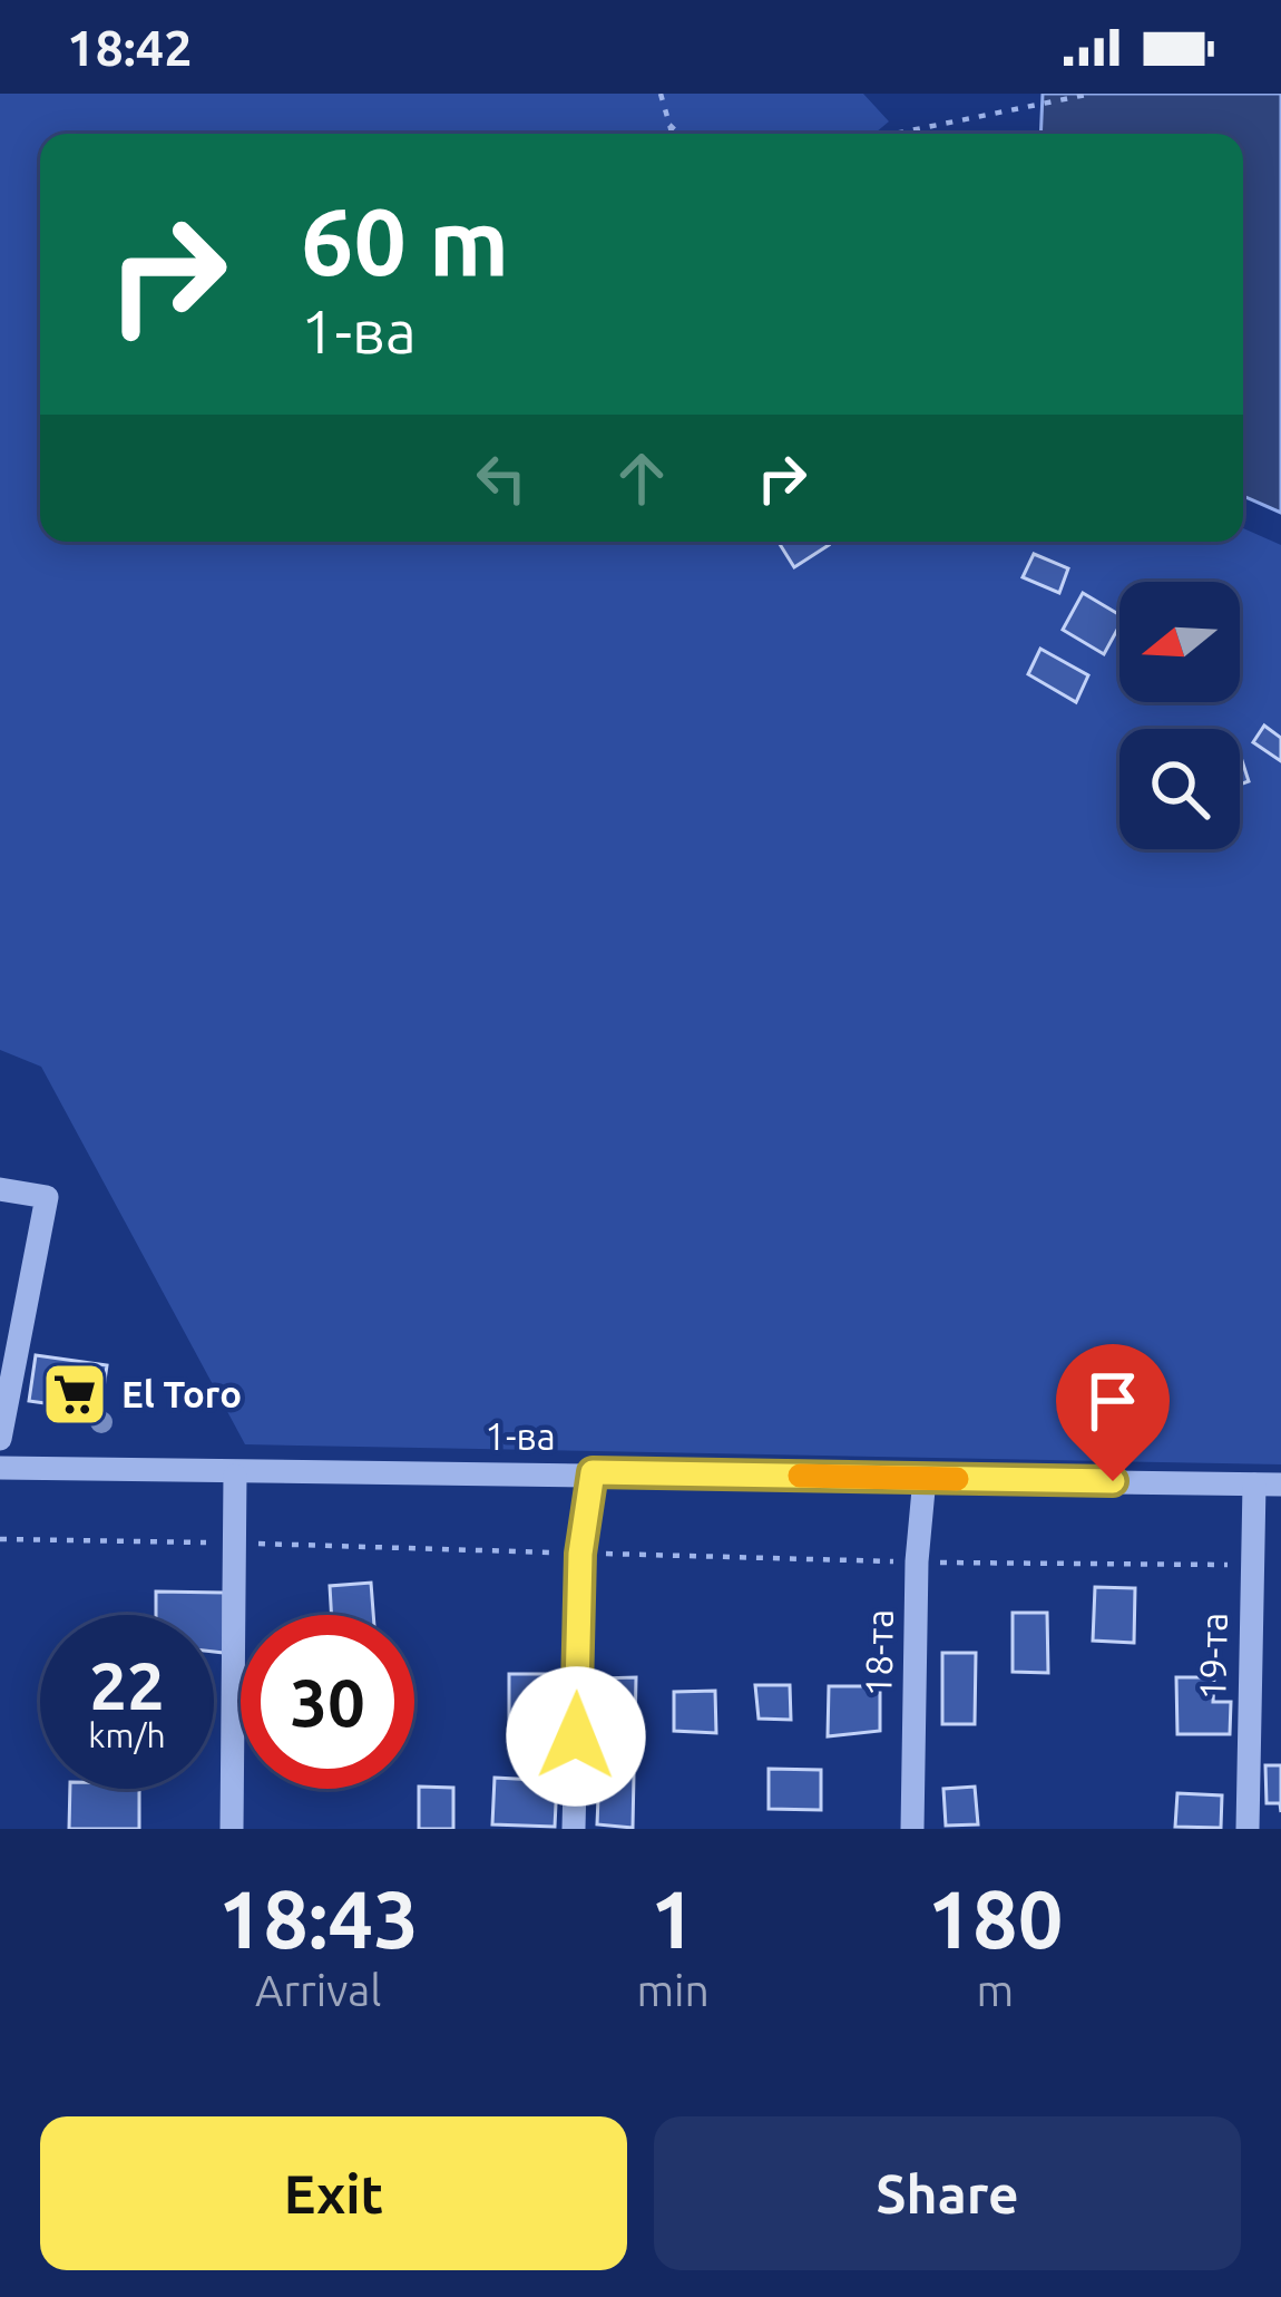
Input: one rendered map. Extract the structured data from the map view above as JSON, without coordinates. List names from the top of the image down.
{
  "streets": {
    "street": ["1-ва", "18-та", "19-та"]
  },
  "crossings": [
    ["1-ва", "18-та"],
    ["1-ва", "19-та"]
  ],
  "places": {
    "supermarket": ["El Toro"]
  },
  "north": "left",
  "page": {
    "status": "18:42",
    "turn": ["60 m", "1-ва"],
    "speed": "22 km/h",
    "limit": "30",
    "eta": [
      "18:43",
      "Arrival",
      "1",
      "min",
      "180",
      "m"
    ],
    "buttons": ["Exit", "Share"]
  }
}
